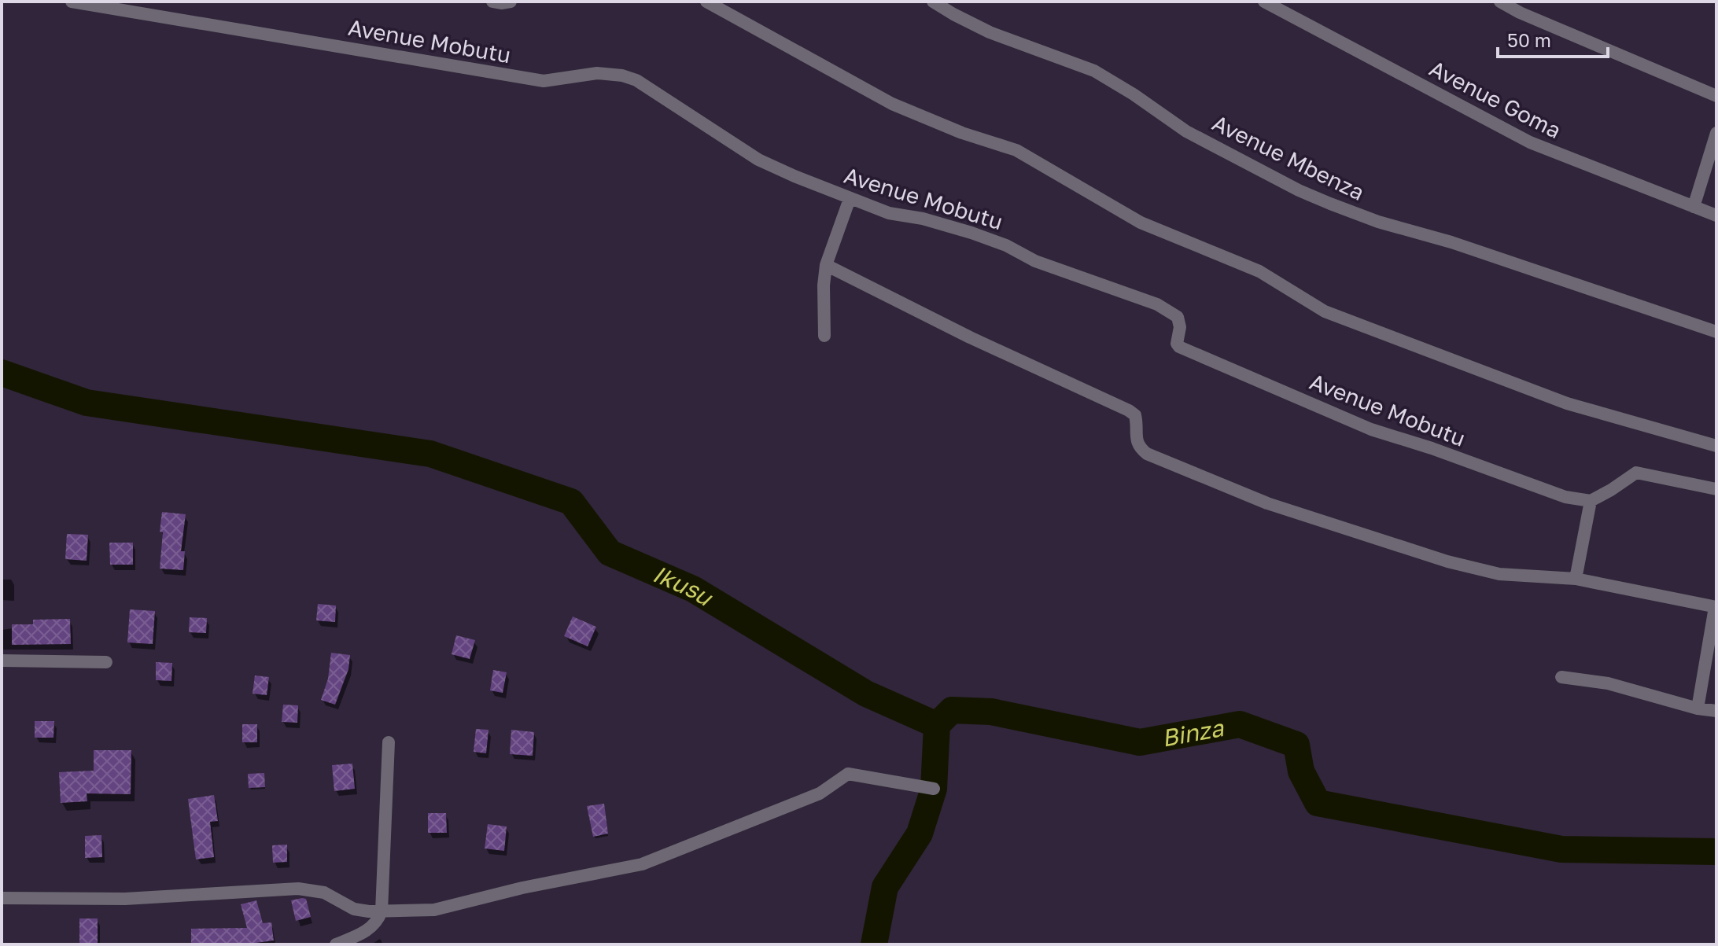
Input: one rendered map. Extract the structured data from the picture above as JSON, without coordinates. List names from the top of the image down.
{
  "streets": {
    "street": ["Avenue Mobutu", "Avenue Goma", "Avenue Mbenza"]
  },
  "water": ["Ikusu", "Binza"],
  "scale_bar": "50 m"
}
